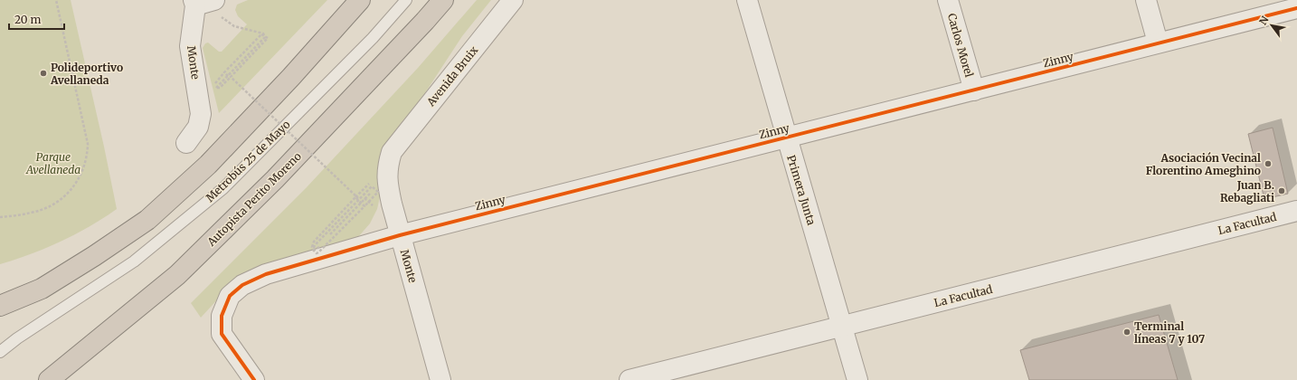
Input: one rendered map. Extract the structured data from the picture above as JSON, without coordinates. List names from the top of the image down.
{
  "streets": {
    "highway": ["Autopista Perito Moreno"],
    "street": [
      "Carlos Morel",
      "Zinny",
      "Monte",
      "Avenida Bruix",
      "Primera Junta",
      "La Facultad"
    ],
    "lane": ["Metrobús 25 de Mayo"]
  },
  "crossings": [
    ["Carlos Morel", "Zinny"],
    ["Zinny", "Monte"],
    ["Zinny", "Primera Junta"],
    ["Monte", "Avenida Bruix"],
    ["Primera Junta", "La Facultad"]
  ],
  "parks": ["Parque Avellaneda"],
  "places": [
    "Polideportivo Avellaneda",
    "Asociación Vecinal Florentino Ameghino",
    "Juan B. Rebagliati",
    "Terminal líneas 7 y 107"
  ],
  "scale_bar": "20 m",
  "north": "top left"
}
